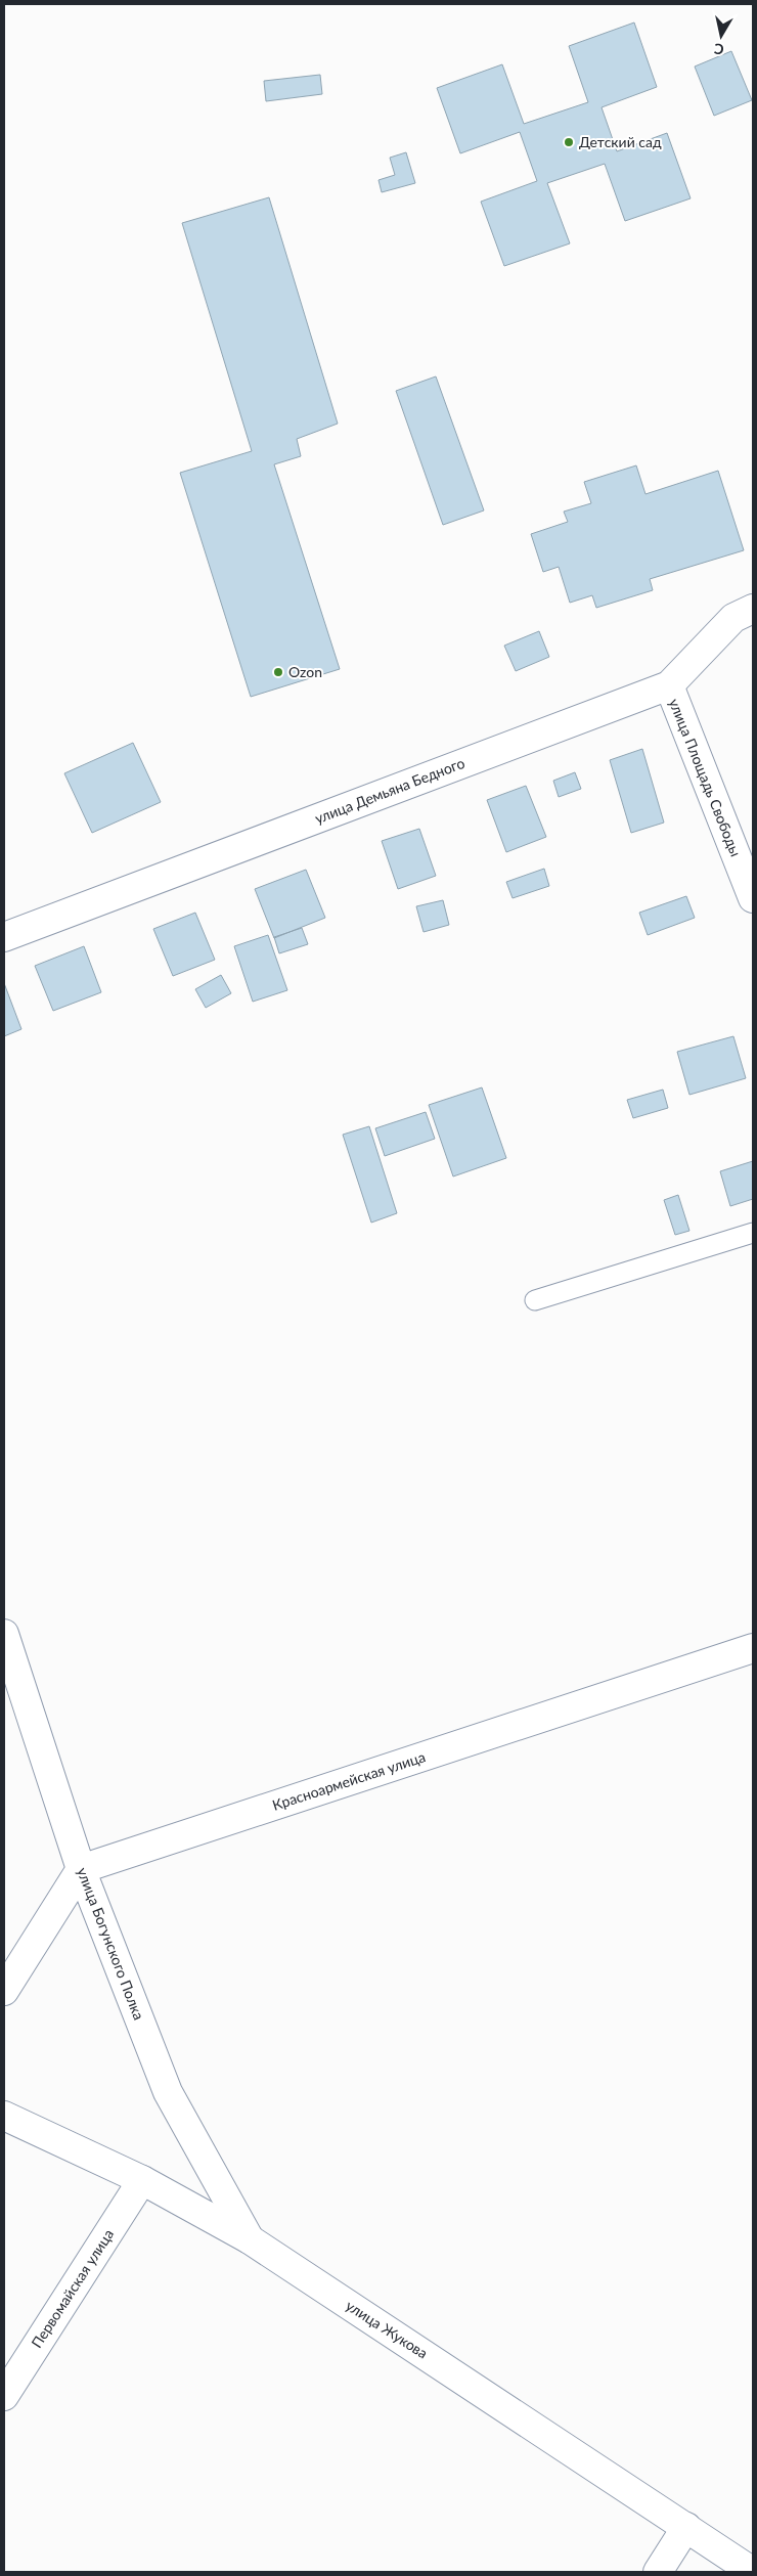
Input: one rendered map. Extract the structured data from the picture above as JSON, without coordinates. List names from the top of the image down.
{
  "streets": {
    "street": [
      "улица Площадь Свободы",
      "улица Демьяна Бедного",
      "Красноармейская улица",
      "улица Богунского Полка",
      "Первомайская улица",
      "улица Жукова"
    ]
  },
  "crossings": [
    ["улица Площадь Свободы", "улица Демьяна Бедного"],
    ["Красноармейская улица", "улица Богунского Полка"],
    ["улица Богунского Полка", "улица Жукова"],
    ["Первомайская улица", "улица Жукова"]
  ],
  "places": ["Детский сад", "Ozon"],
  "north": "bottom"
}
